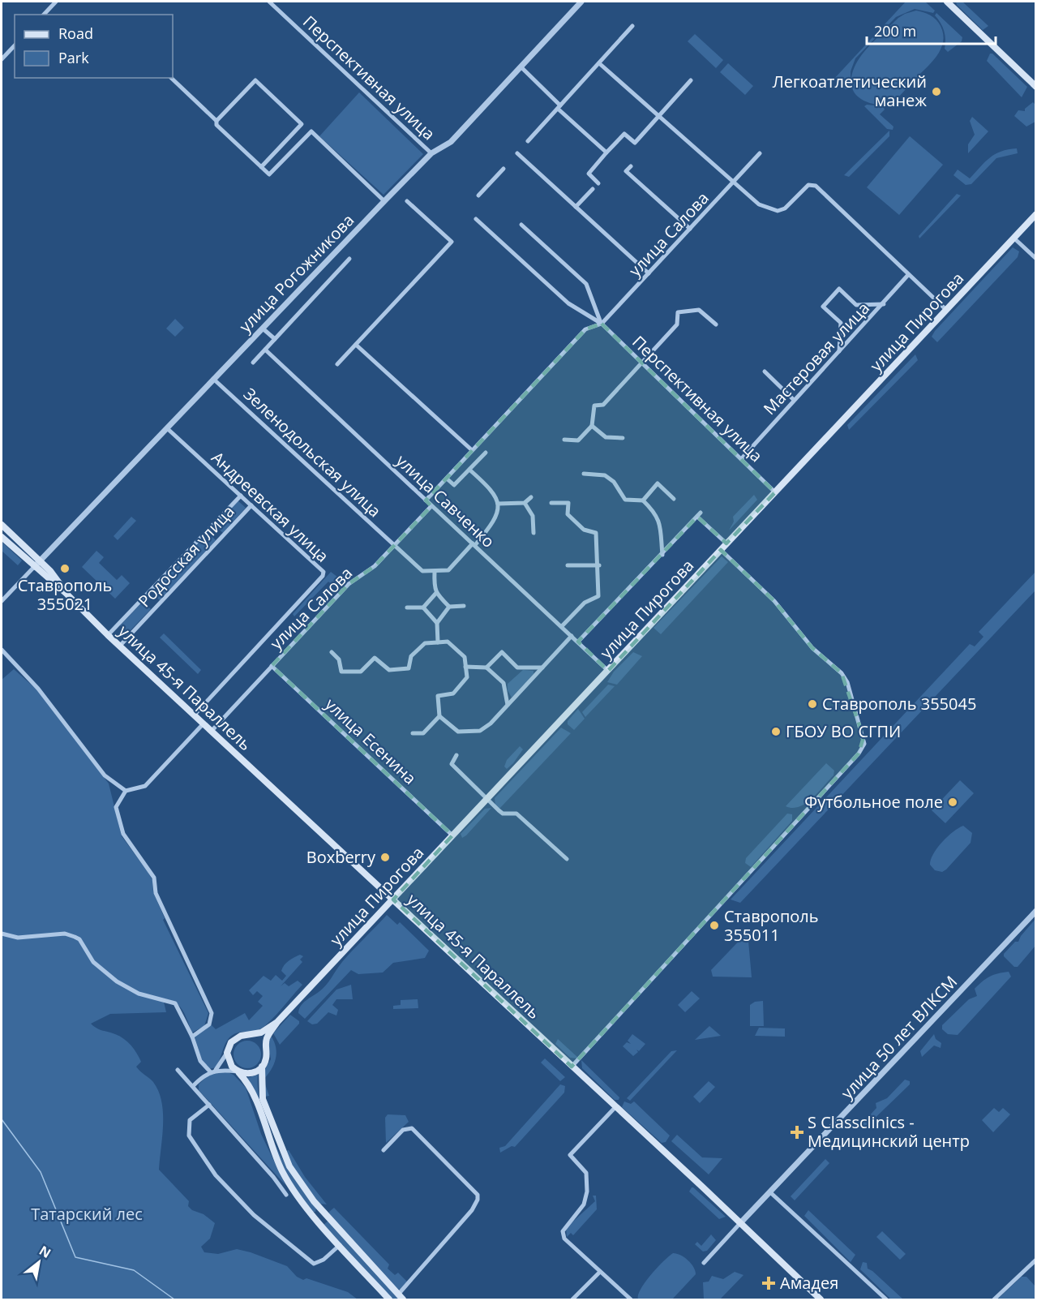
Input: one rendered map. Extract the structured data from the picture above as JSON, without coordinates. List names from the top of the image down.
{
  "streets": {
    "main road": ["улица Пирогова", "улица 45-я Параллель"],
    "street": [
      "Перспективная улица",
      "улица Салова",
      "улица Рогожникова",
      "Мастеровая улица",
      "Зеленодольская улица",
      "улица Савченко",
      "Андреевская улица",
      "Родосская улица",
      "улица Есенина",
      "улица 50 лет ВЛКСМ"
    ]
  },
  "crossings": [
    ["Перспективная улица", "улица Салова"],
    ["Перспективная улица", "улица Рогожникова"],
    ["Перспективная улица", "улица Пирогова"],
    ["Перспективная улица", "Мастеровая улица"],
    ["улица Салова", "Зеленодольская улица"],
    ["улица Салова", "улица Савченко"],
    ["улица Салова", "улица 45-я Параллель"],
    ["улица Салова", "улица Есенина"],
    ["улица Рогожникова", "Зеленодольская улица"],
    ["улица Рогожникова", "Андреевская улица"],
    ["улица Рогожникова", "улица 45-я Параллель"],
    ["улица Пирогова", "улица Савченко"],
    ["улица Пирогова", "улица 45-я Параллель"],
    ["улица Пирогова", "улица Есенина"],
    ["Андреевская улица", "Родосская улица"],
    ["Андреевская улица", "улица 45-я Параллель"],
    ["Родосская улица", "улица 45-я Параллель"],
    ["улица 45-я Параллель", "улица 50 лет ВЛКСМ"]
  ],
  "parks": ["Татарский лес"],
  "places": {
    "other": [
      "Легкоатлетический манеж",
      "Ставрополь 355021",
      "Ставрополь 355045",
      "ГБОУ ВО СГПИ",
      "Футбольное поле",
      "Boxberry",
      "Ставрополь 355011"
    ],
    "health": ["S Classclinics - Медицинский центр", "Амадея"]
  },
  "legend": ["Road", "Park"],
  "scale_bar": "200 m",
  "north": "top right"
}
